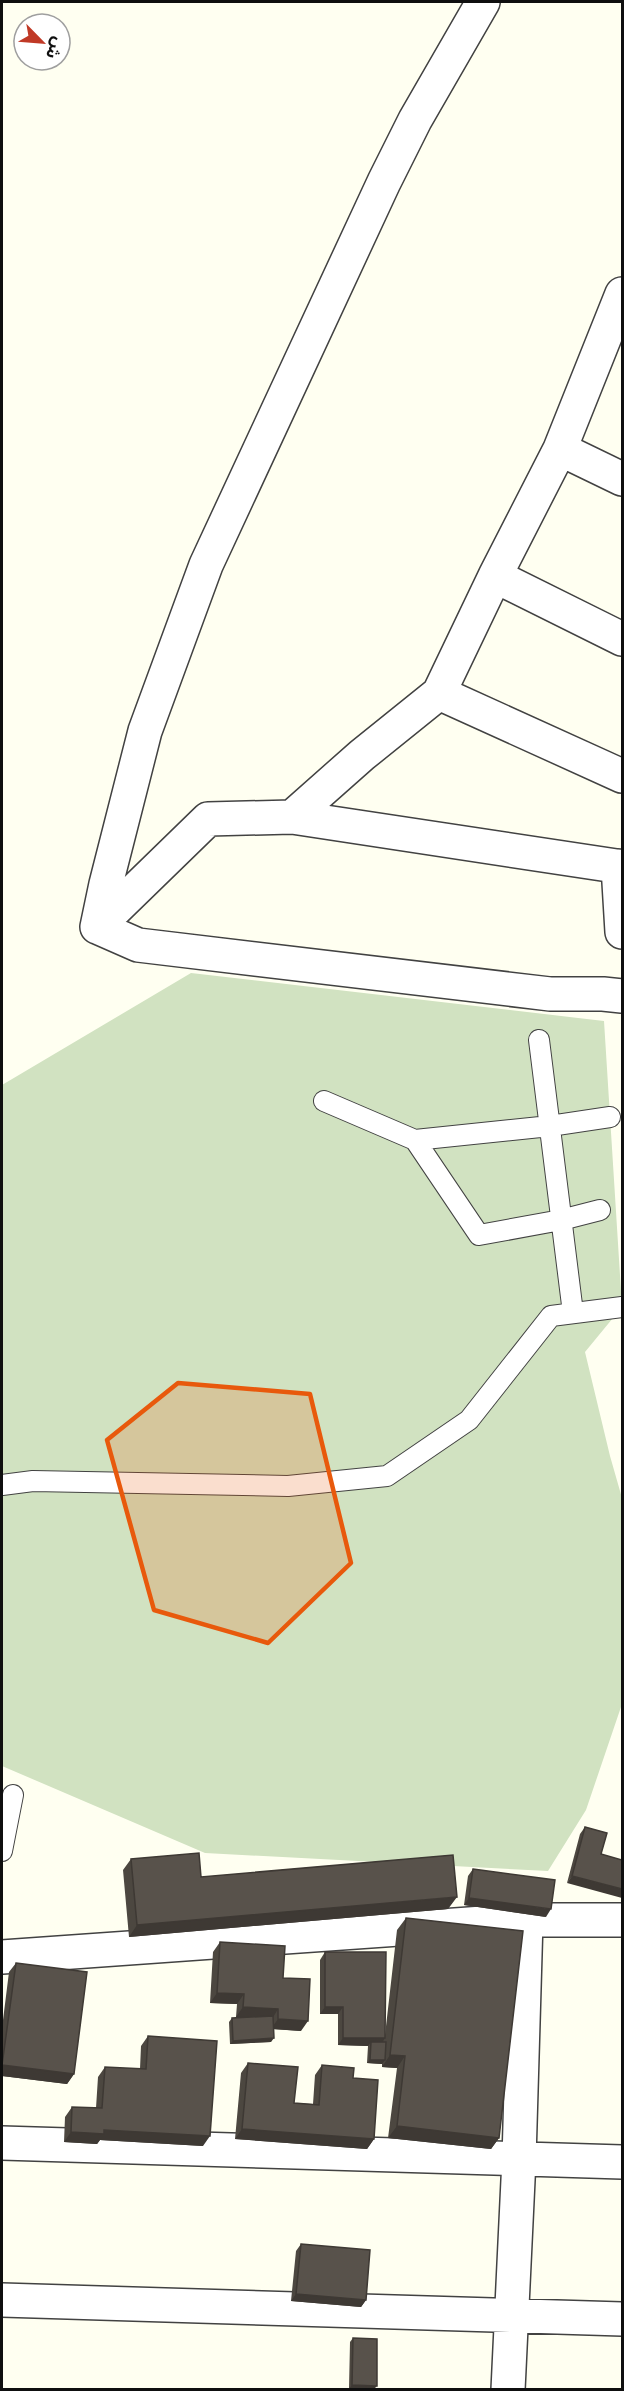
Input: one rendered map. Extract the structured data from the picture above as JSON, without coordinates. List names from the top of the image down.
{
  "north": "bottom right"
}
